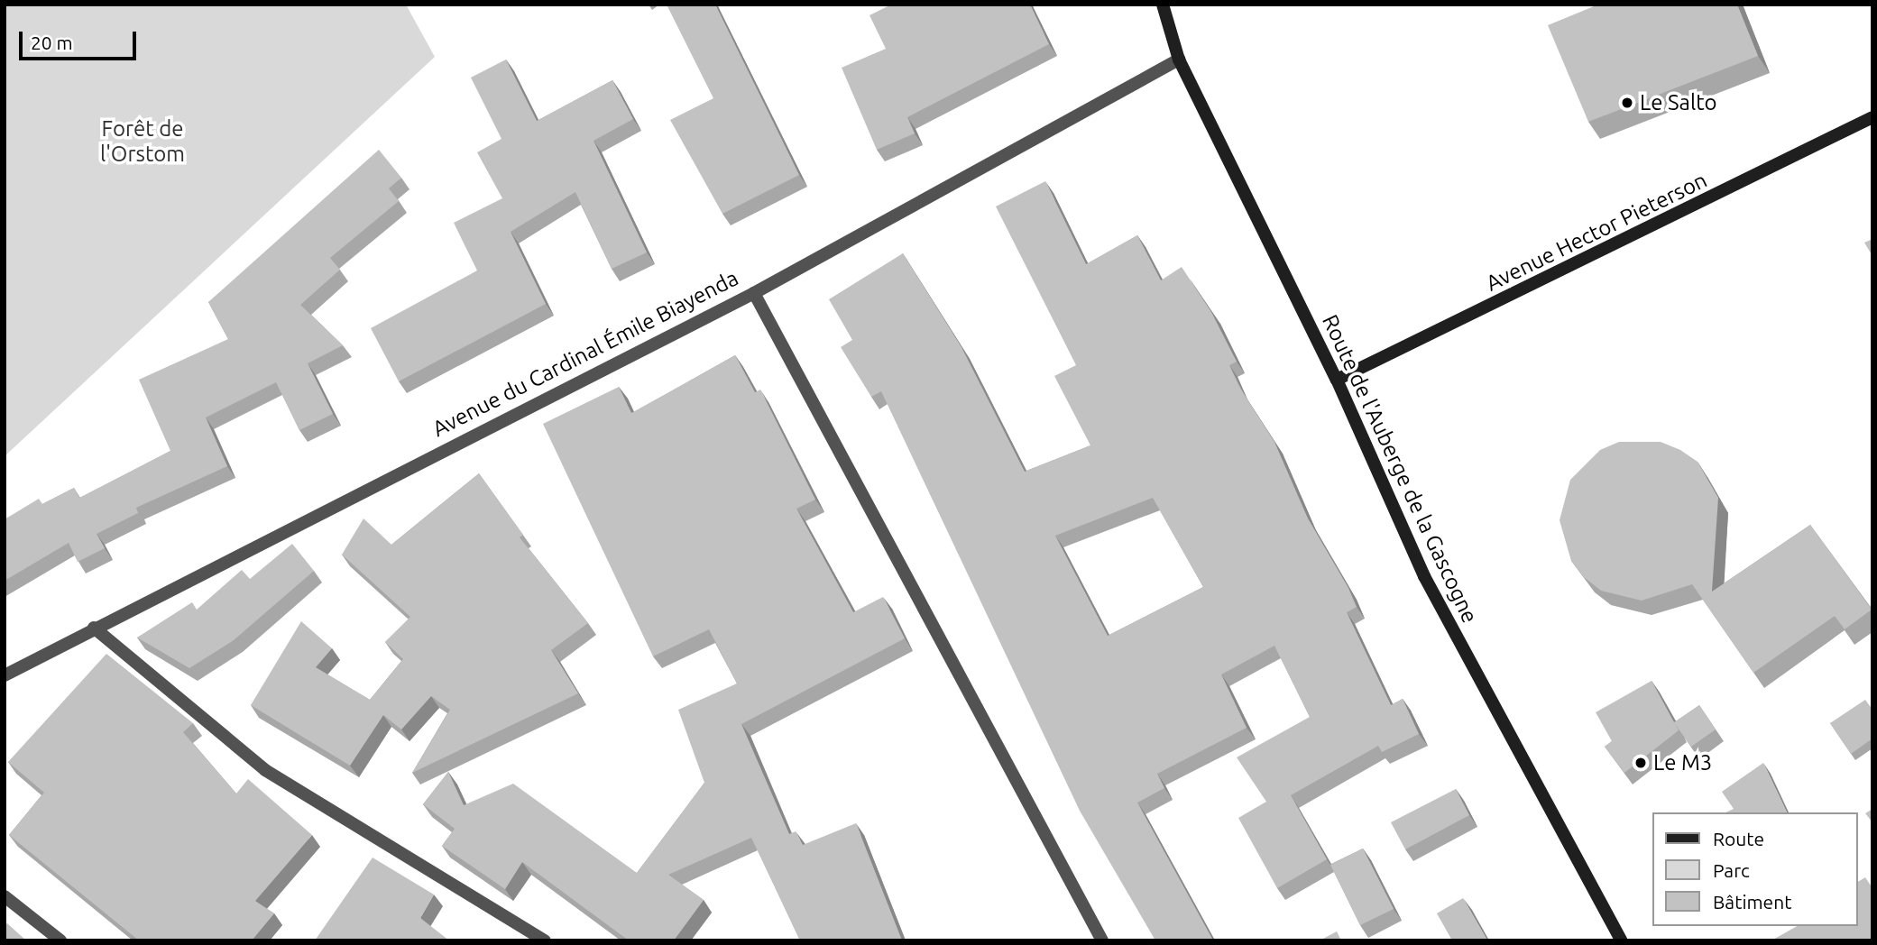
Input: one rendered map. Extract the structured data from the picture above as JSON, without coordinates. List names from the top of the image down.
{
  "streets": {
    "street": ["Avenue Hector Pieterson", "Avenue du Cardinal Émile Biayenda", "Route de l'Auberge de la Gascogne"]
  },
  "crossings": [
    ["Avenue Hector Pieterson", "Route de l'Auberge de la Gascogne"],
    ["Avenue du Cardinal Émile Biayenda", "Route de l'Auberge de la Gascogne"]
  ],
  "parks": ["Forêt de l'Orstom"],
  "places": ["Le Salto", "Le M3"],
  "legend": ["Route", "Parc", "Bâtiment"],
  "scale_bar": "20 m"
}
